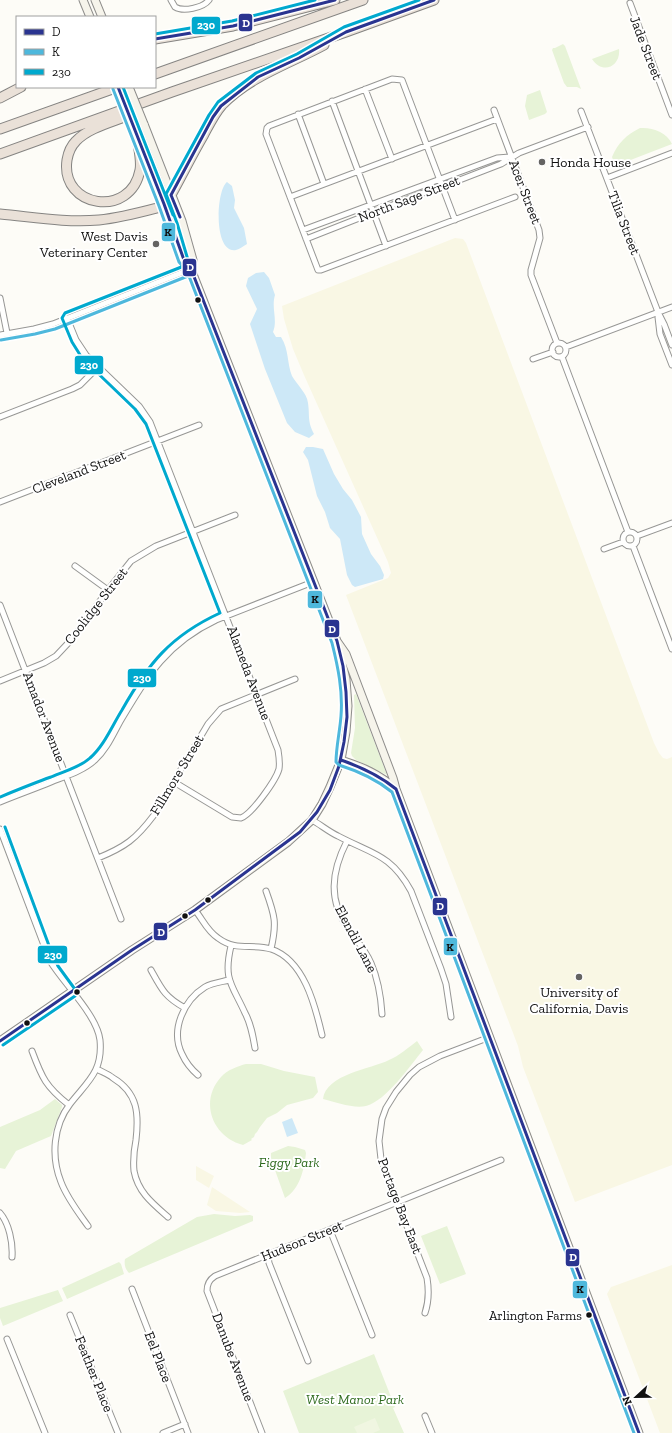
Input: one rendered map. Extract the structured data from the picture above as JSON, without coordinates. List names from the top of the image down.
{
  "streets": {
    "street": [
      "Jade Street",
      "Acer Street",
      "North Sage Street",
      "Tilia Street",
      "Cleveland Street",
      "Coolidge Street",
      "Alameda Avenue",
      "Amador Avenue",
      "Fillmore Street",
      "Elendil Lane",
      "Portage Bay East",
      "Hudson Street",
      "Eel Place",
      "Danube Avenue",
      "Feather Place"
    ]
  },
  "crossings": [
    ["Acer Street", "North Sage Street"],
    ["North Sage Street", "Tilia Street"],
    ["Cleveland Street", "Alameda Avenue"],
    ["Coolidge Street", "Alameda Avenue"],
    ["Coolidge Street", "Amador Avenue"],
    ["Alameda Avenue", "Fillmore Street"],
    ["Amador Avenue", "Fillmore Street"],
    ["Portage Bay East", "Hudson Street"],
    ["Hudson Street", "Danube Avenue"]
  ],
  "parks": ["Figgy Park", "West Manor Park"],
  "places": [
    "Honda House",
    "West Davis Veterinary Center",
    "University of California, Davis",
    "Arlington Farms"
  ],
  "lines": ["transit line D", "transit line 230", "transit line K"],
  "legend": ["D", "K", "230"],
  "north": "left"
}
